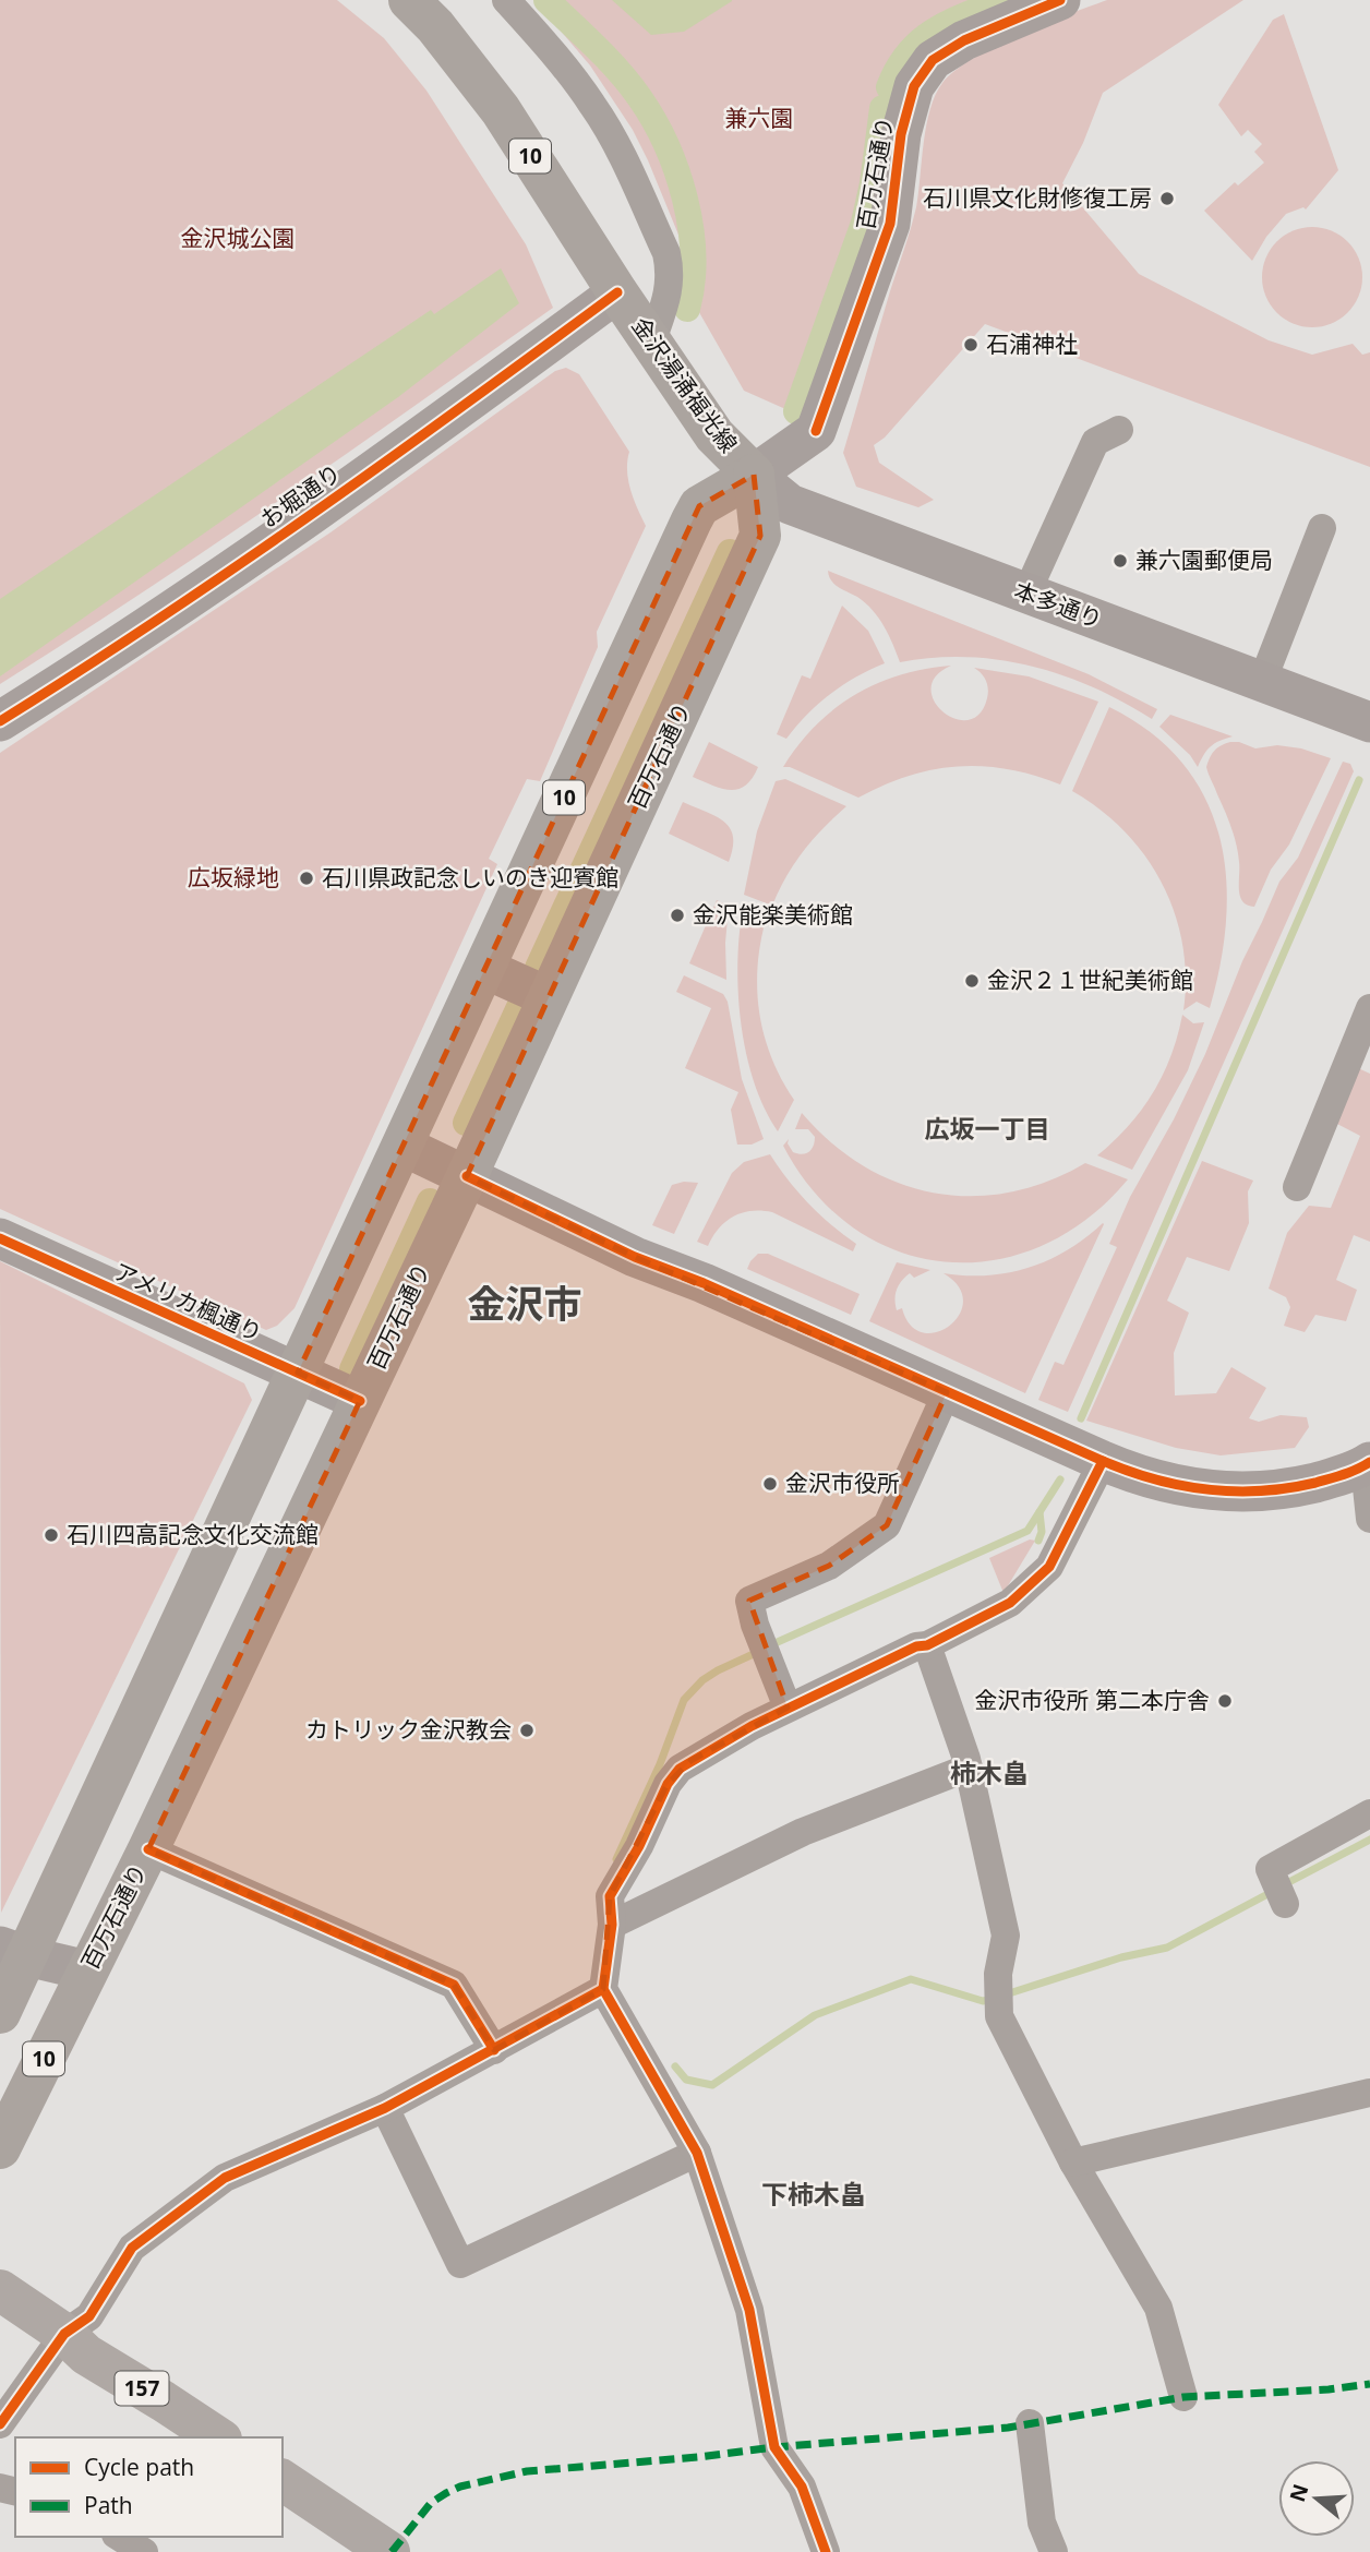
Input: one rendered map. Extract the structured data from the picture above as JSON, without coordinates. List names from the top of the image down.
{
  "streets": {
    "highway": ["157"],
    "main road": ["10", "百万石通り", "金沢湯涌福光線"],
    "street": ["お堀通り", "本多通り", "アメリカ楓通り"]
  },
  "crossings": [
    ["10", "金沢湯涌福光線"],
    ["10", "お堀通り"],
    ["百万石通り", "金沢湯涌福光線"],
    ["百万石通り", "本多通り"],
    ["百万石通り", "アメリカ楓通り"],
    ["金沢湯涌福光線", "お堀通り"],
    ["金沢湯涌福光線", "本多通り"]
  ],
  "districts": [
    "広坂一丁目",
    "金沢市",
    "柿木畠",
    "下柿木畠"
  ],
  "parks": ["兼六園", "金沢城公園", "広坂緑地"],
  "places": [
    "石川県文化財修復工房",
    "石浦神社",
    "兼六園郵便局",
    "石川県政記念しいのき迎賓館",
    "金沢能楽美術館",
    "金沢２１世紀美術館",
    "金沢市役所",
    "石川四高記念文化交流館",
    "金沢市役所 第二本庁舎",
    "カトリック金沢教会"
  ],
  "legend": ["Cycle path", "Path"],
  "north": "left"
}
